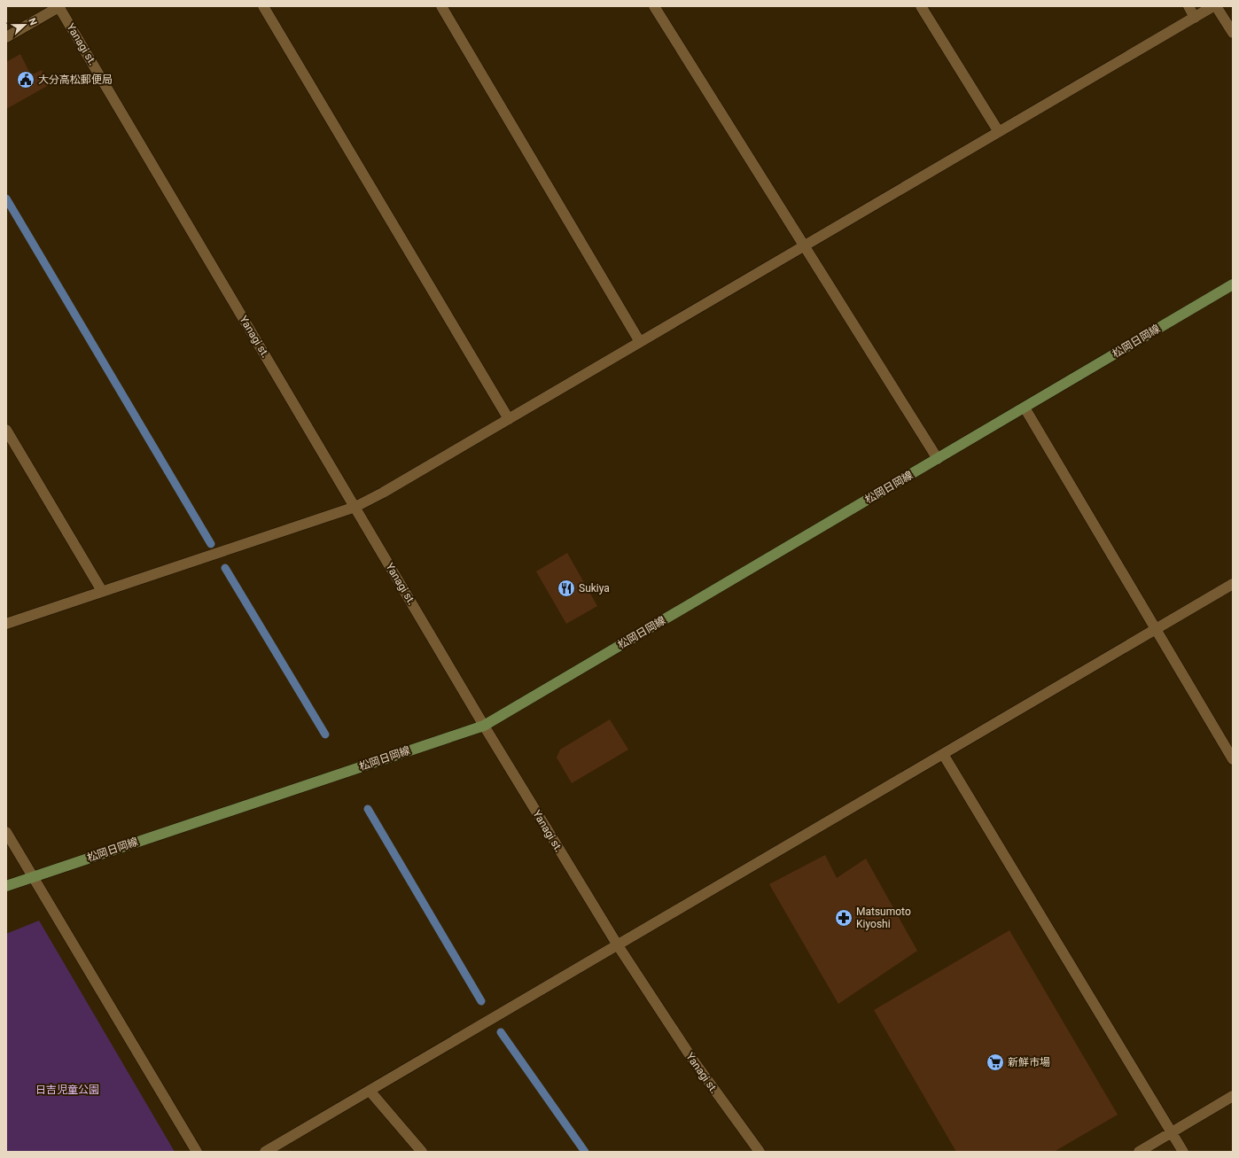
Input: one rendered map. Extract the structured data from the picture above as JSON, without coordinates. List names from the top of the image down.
{
  "streets": {
    "main road": ["松岡日岡線"],
    "street": ["Yanagi st."]
  },
  "crossings": [
    ["Yanagi st.", "松岡日岡線"]
  ],
  "parks": ["日吉児童公園"],
  "places": {
    "public building": ["大分高松郵便局"],
    "restaurant": ["Sukiya"],
    "pharmacy": ["Matsumoto Kiyoshi"],
    "supermarket": ["新鮮市場"]
  },
  "north": "right"
}
